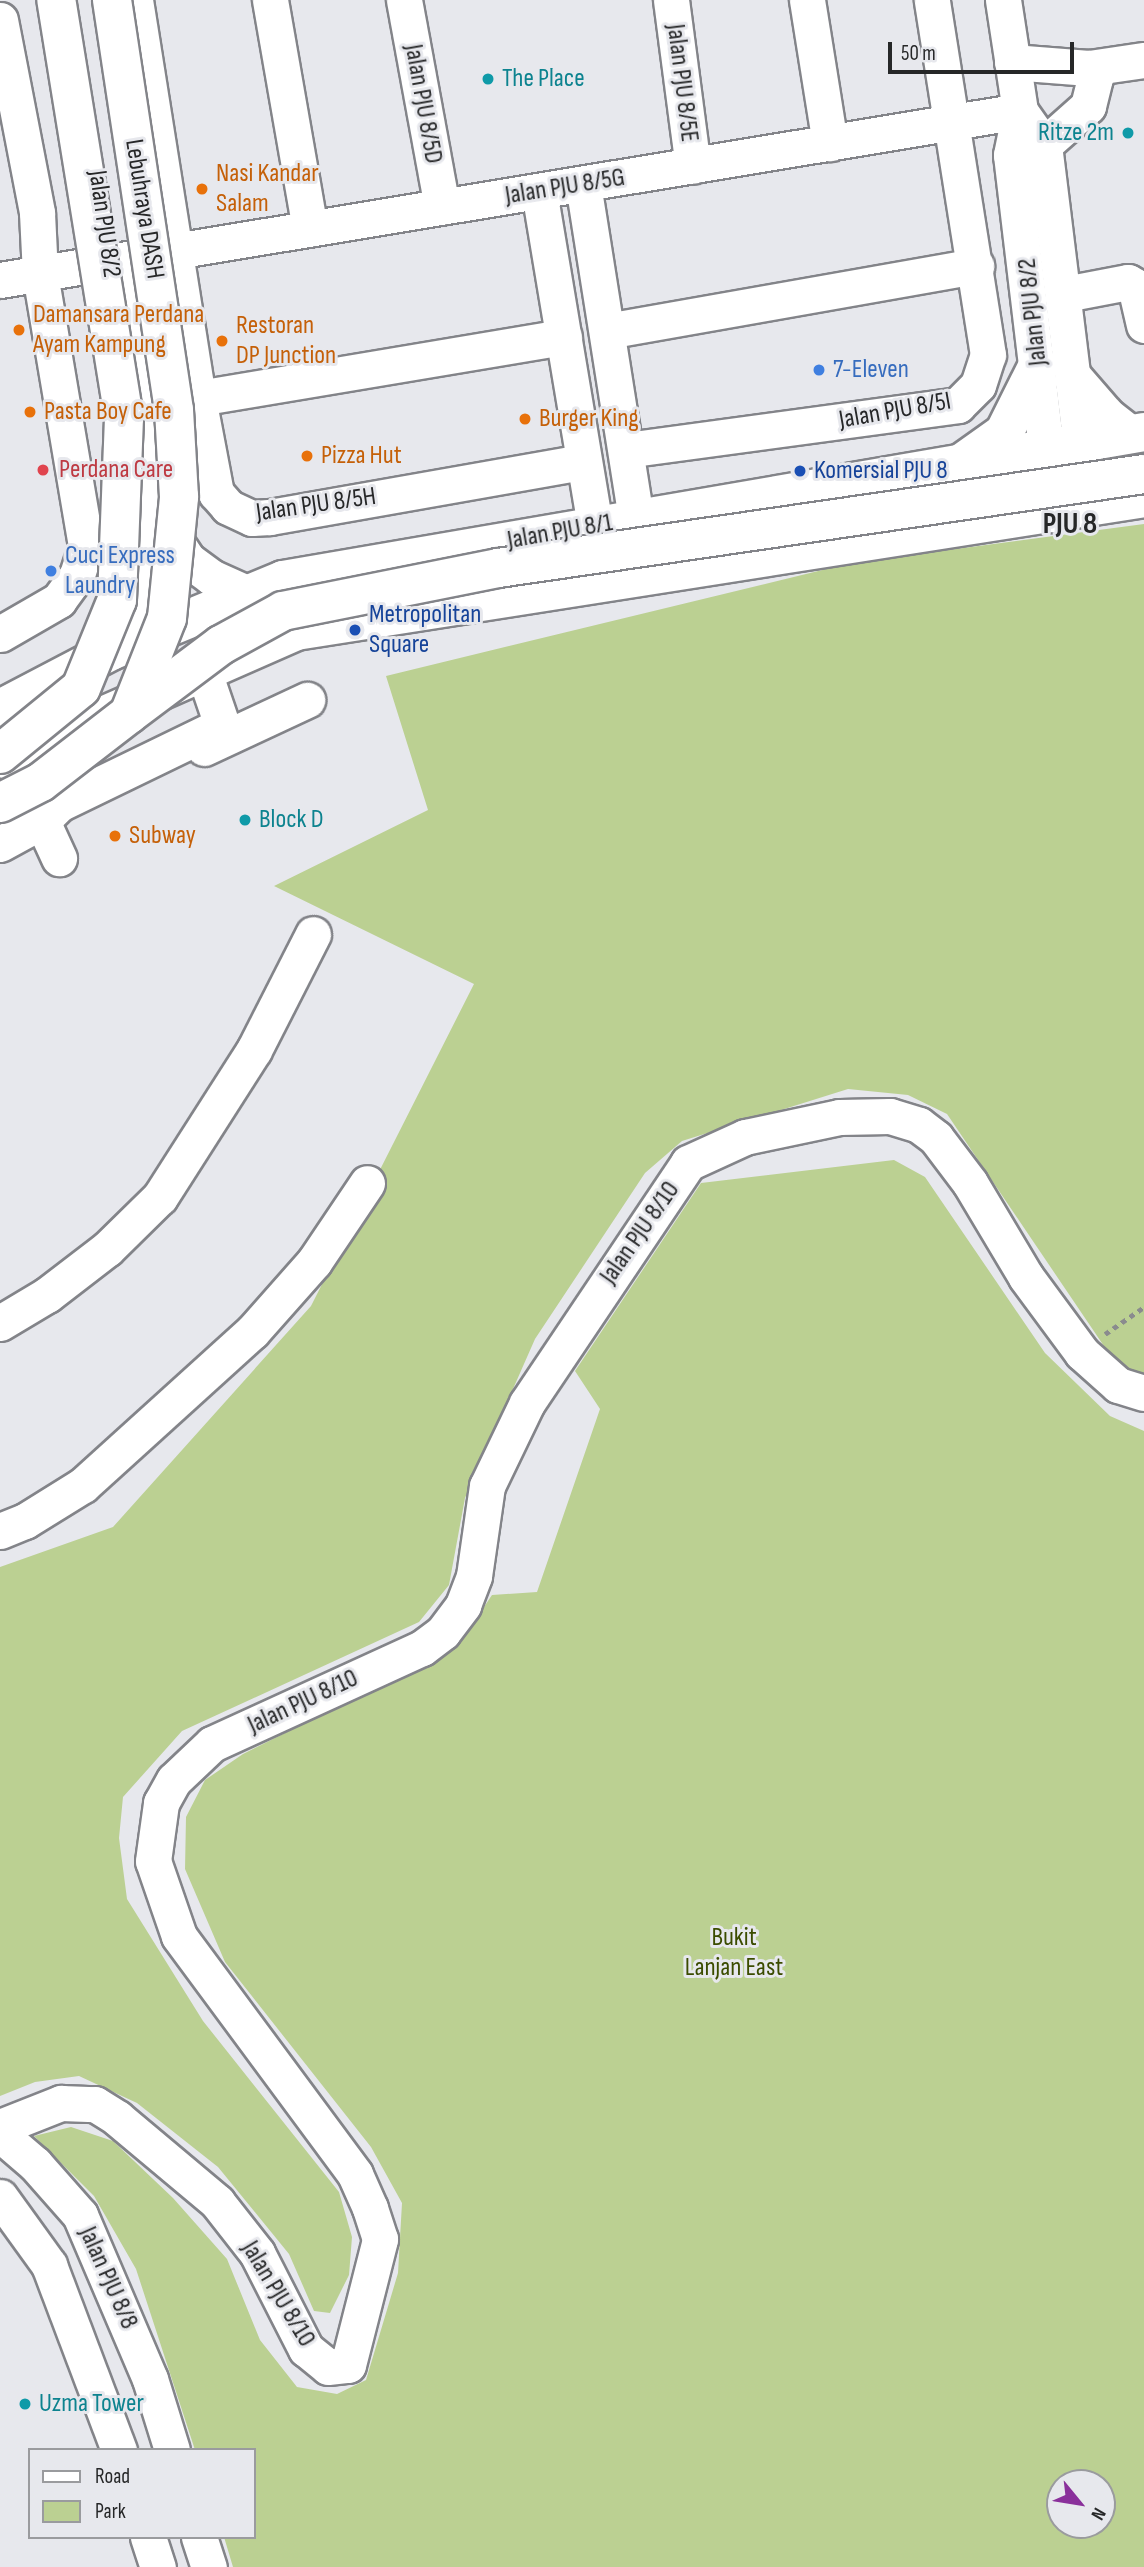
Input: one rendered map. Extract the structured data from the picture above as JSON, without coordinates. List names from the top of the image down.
{
  "streets": {
    "main road": ["Lebuhraya DASH", "Jalan PJU 8/1"],
    "street": [
      "Jalan PJU 8/5E",
      "Jalan PJU 8/5D",
      "Jalan PJU 8/5G",
      "Jalan PJU 8/2",
      "Jalan PJU 8/5I",
      "Jalan PJU 8/5H",
      "Jalan PJU 8/10",
      "Jalan PJU 8/8"
    ]
  },
  "crossings": [
    ["Jalan PJU 8/5E", "Jalan PJU 8/5G"],
    ["Jalan PJU 8/5D", "Jalan PJU 8/5G"],
    ["Jalan PJU 8/5G", "Jalan PJU 8/2"],
    ["Jalan PJU 8/5G", "Jalan PJU 8/5I"],
    ["Jalan PJU 8/5G", "Jalan PJU 8/5H"],
    ["Jalan PJU 8/2", "Jalan PJU 8/1"]
  ],
  "districts": ["PJU 8"],
  "parks": ["Bukit Lanjan East"],
  "places": [
    "The Place",
    "Ritze 2m",
    "Nasi Kandar Salam",
    "Damansara Perdana Ayam Kampung",
    "Restoran DP Junction",
    "7-Eleven",
    "Pasta Boy Cafe",
    "Burger King",
    "Pizza Hut",
    "Perdana Care",
    "Komersial PJU 8",
    "Cuci Express Laundry",
    "Metropolitan Square",
    "Block D",
    "Subway",
    "Uzma Tower"
  ],
  "legend": ["Road", "Park"],
  "scale_bar": "50 m",
  "north": "bottom right"
}
